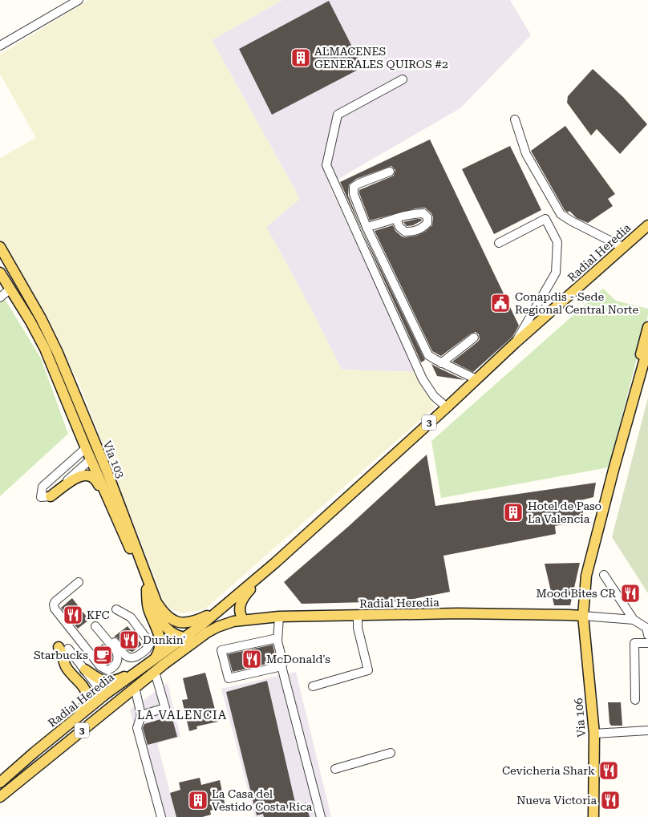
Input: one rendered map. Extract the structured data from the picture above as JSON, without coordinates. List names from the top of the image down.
{
  "streets": {
    "main road": [
      "Radial Heredia",
      "3",
      "Vía 103",
      "Vía 106"
    ]
  },
  "crossings": [
    ["Radial Heredia", "Vía 103"],
    ["Radial Heredia", "Vía 106"]
  ],
  "districts": ["LA VALENCIA"],
  "places": {
    "building": ["ALMACENES GENERALES QUIROS #2", "Hotel de Paso La Valencia", "La Casa del Vestido Costa Rica"],
    "public building": ["Conapdis - Sede Regional Central Norte"],
    "restaurant": [
      "Mood Bites CR",
      "KFC",
      "Dunkin'",
      "McDonald's",
      "Cevichería Shark",
      "Nueva Victoria"
    ],
    "cafe": ["Starbucks"]
  }
}
